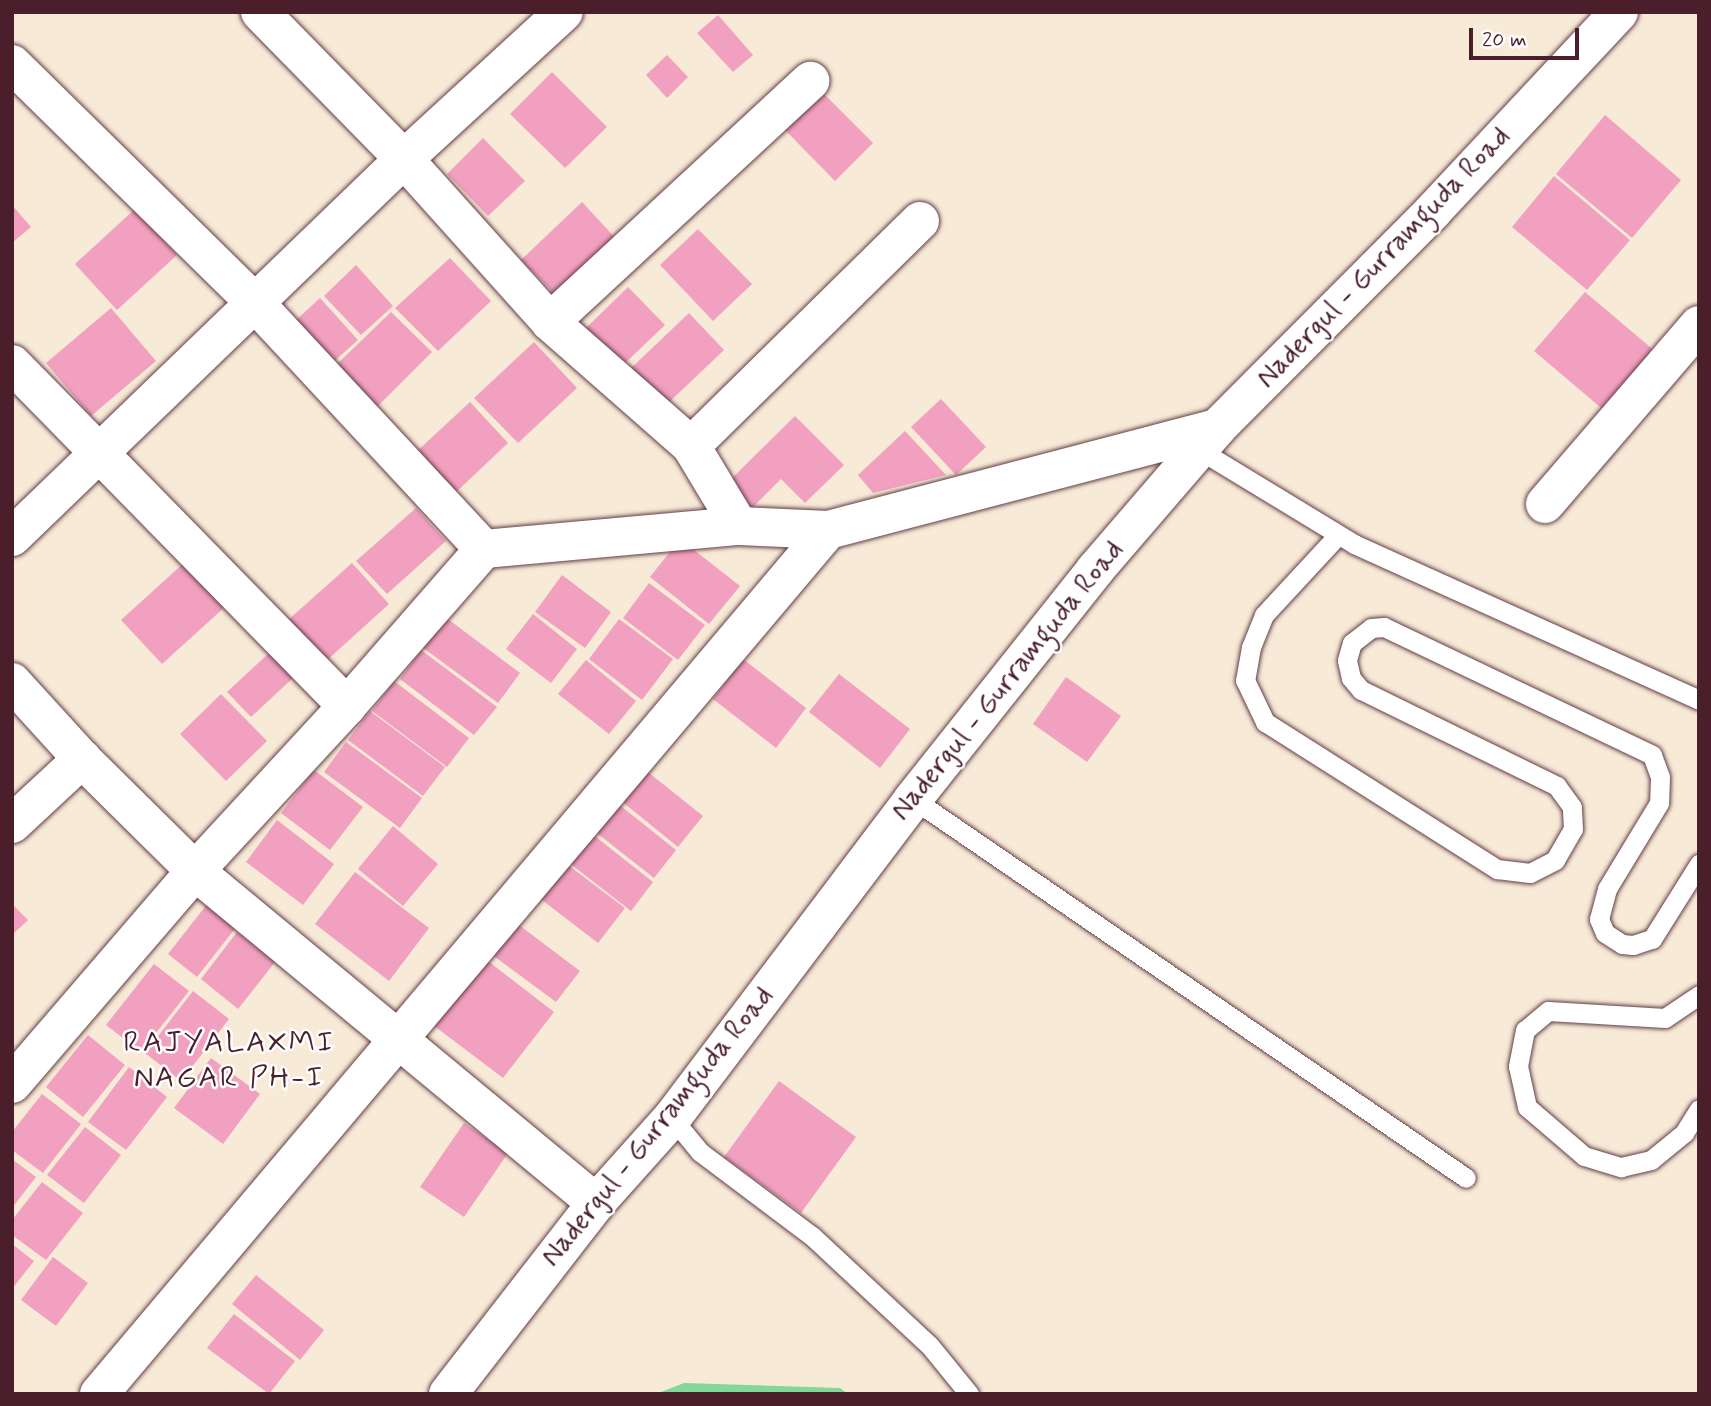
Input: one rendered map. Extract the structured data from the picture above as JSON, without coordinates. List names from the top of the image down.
{
  "streets": {
    "street": ["Nadergul - Gurramguda Road"]
  },
  "districts": ["RAJYALAXMI NAGAR PH-I"],
  "scale_bar": "20 m"
}
